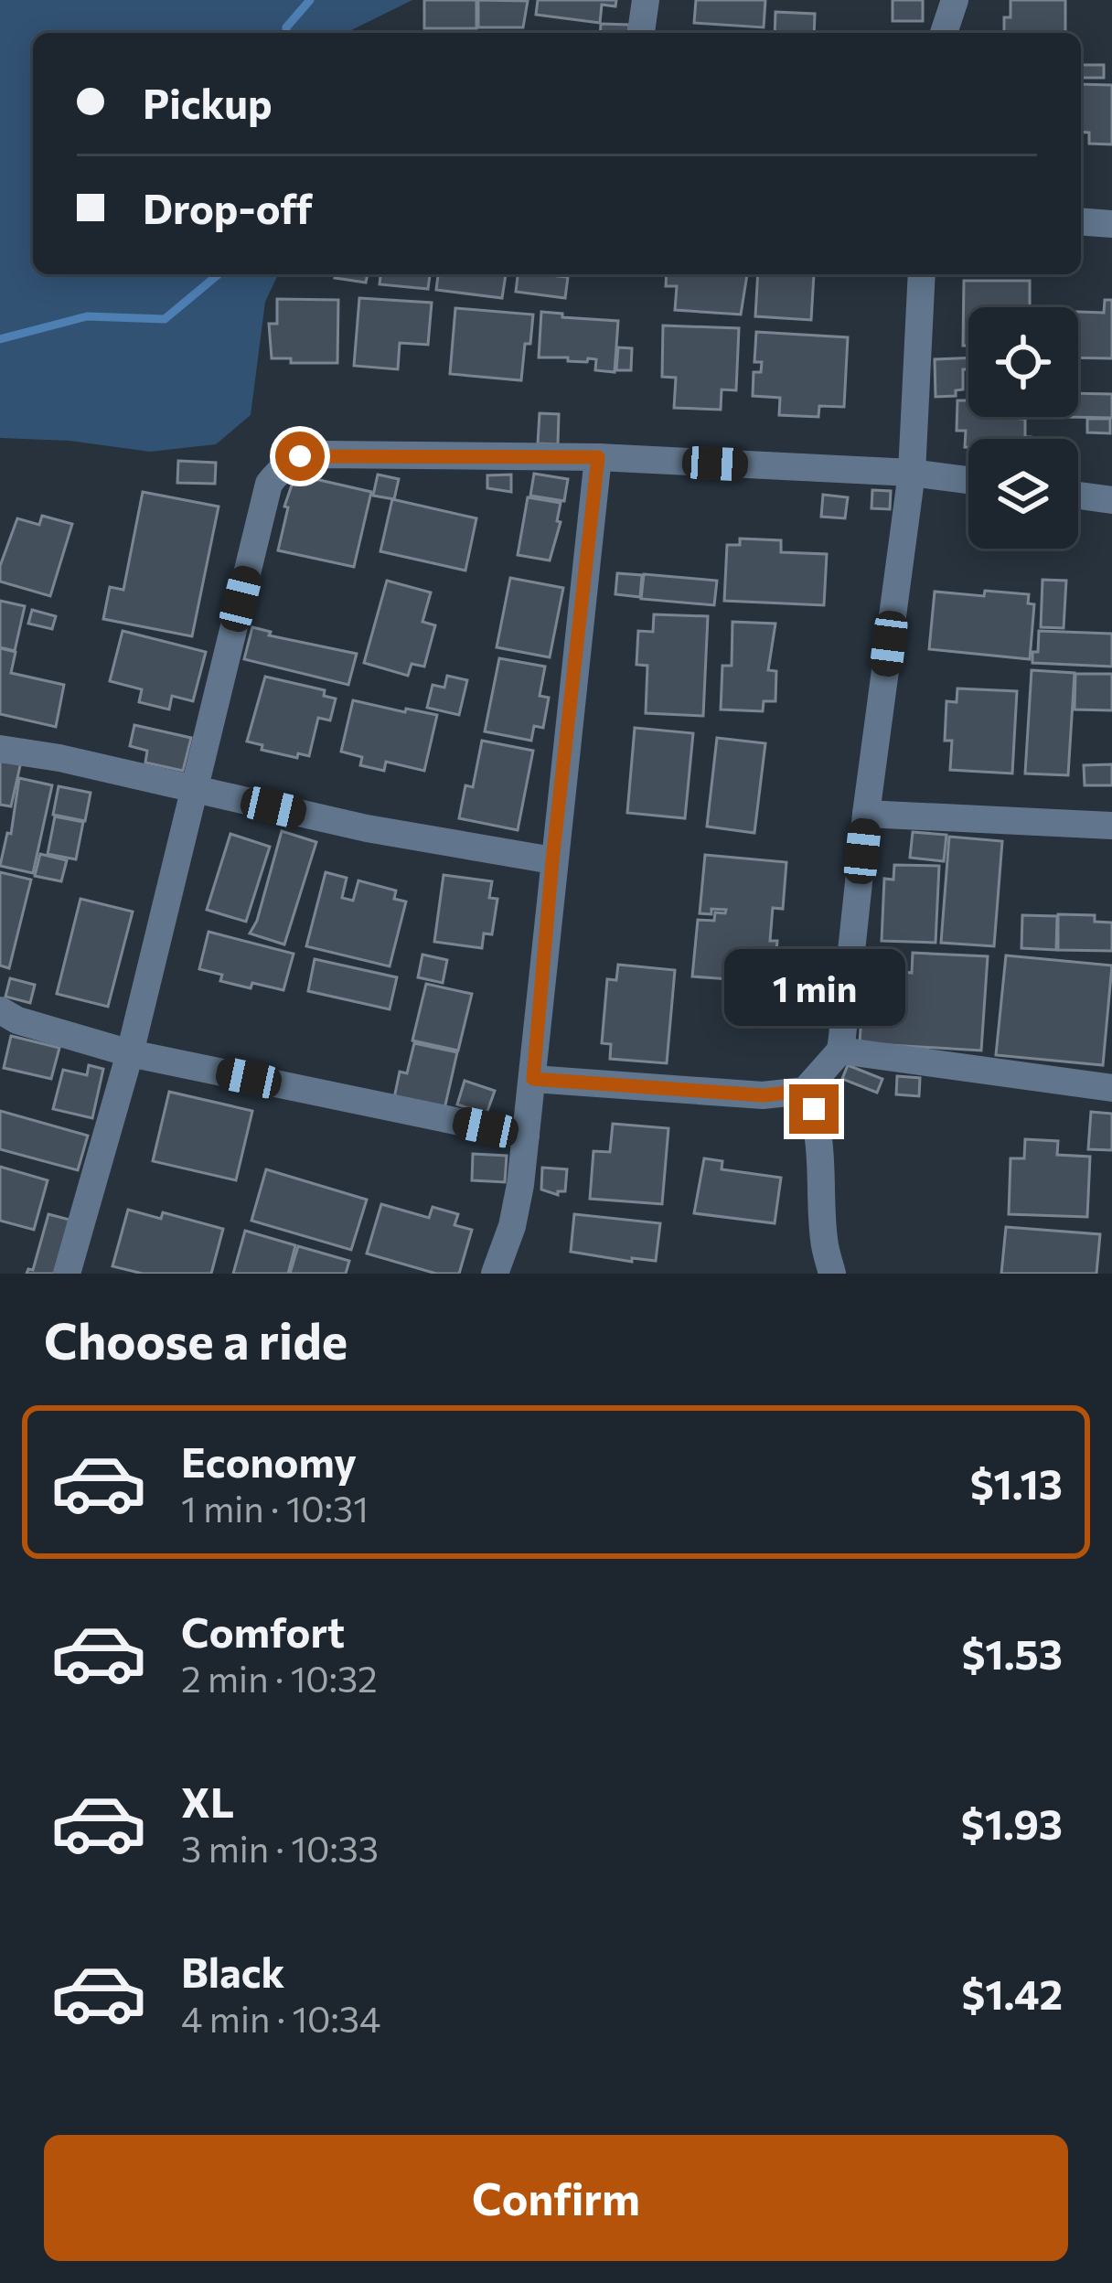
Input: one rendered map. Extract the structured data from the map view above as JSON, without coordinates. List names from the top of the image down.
{
  "page": {
    "banner": ["Pickup", "Drop-off"],
    "bubble": "1 min",
    "heading": "Choose a ride",
    "list": [
      {
        "name": "Economy",
        "note": "1 min · 10:31",
        "value": "$1.13"
      },
      {
        "name": "Comfort",
        "note": "2 min · 10:32",
        "value": "$1.53"
      },
      {
        "name": "XL",
        "note": "3 min · 10:33",
        "value": "$1.93"
      },
      {
        "name": "Black",
        "note": "4 min · 10:34",
        "value": "$1.42"
      }
    ],
    "buttons": "Confirm"
  }
}
